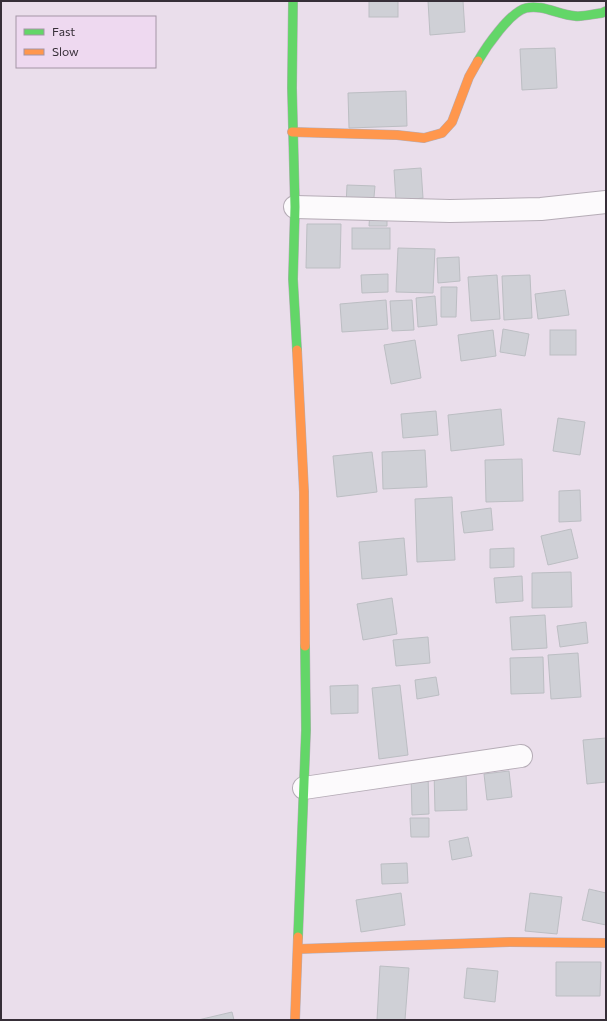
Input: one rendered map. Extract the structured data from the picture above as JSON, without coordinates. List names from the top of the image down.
{
  "legend": ["Fast", "Slow"]
}
